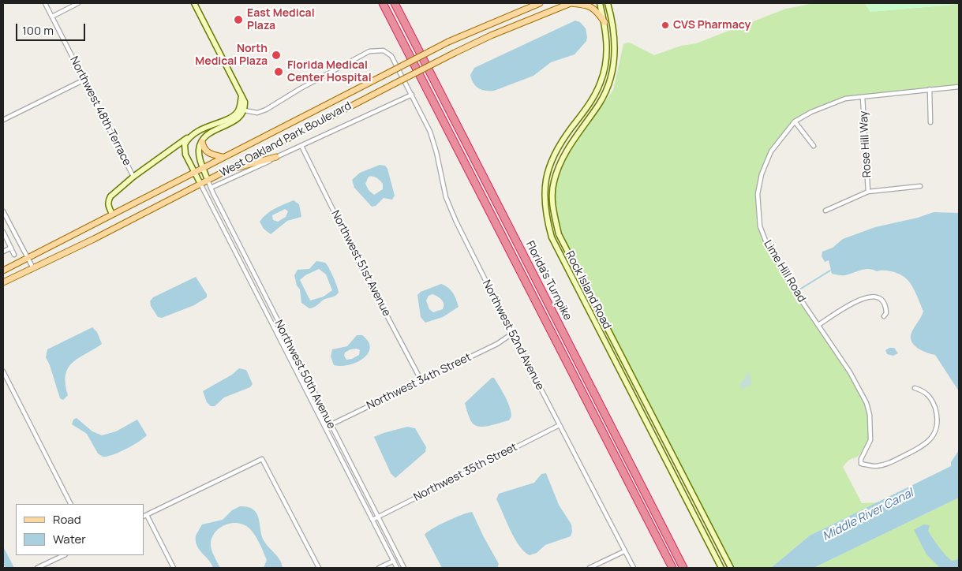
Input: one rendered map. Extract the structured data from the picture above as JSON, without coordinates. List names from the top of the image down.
{
  "streets": {
    "highway": ["Florida's Turnpike"],
    "main road": ["West Oakland Park Boulevard", "Rock Island Road"],
    "street": [
      "Northwest 48th Terrace",
      "Rose Hill Way",
      "Northwest 51st Avenue",
      "Lime Hill Road",
      "Northwest 52nd Avenue",
      "Northwest 50th Avenue",
      "Northwest 34th Street",
      "Northwest 35th Street"
    ]
  },
  "crossings": [
    ["West Oakland Park Boulevard", "Northwest 50th Avenue"],
    ["Rose Hill Way", "Lime Hill Road"],
    ["Northwest 51st Avenue", "Northwest 34th Street"],
    ["Northwest 52nd Avenue", "Northwest 34th Street"],
    ["Northwest 52nd Avenue", "Northwest 35th Street"],
    ["Northwest 50th Avenue", "Northwest 34th Street"],
    ["Northwest 50th Avenue", "Northwest 35th Street"]
  ],
  "water": ["Middle River Canal"],
  "places": [
    "East Medical Plaza",
    "CVS Pharmacy",
    "North Medical Plaza",
    "Florida Medical Center Hospital"
  ],
  "legend": ["Road", "Water"],
  "scale_bar": "100 m"
}
